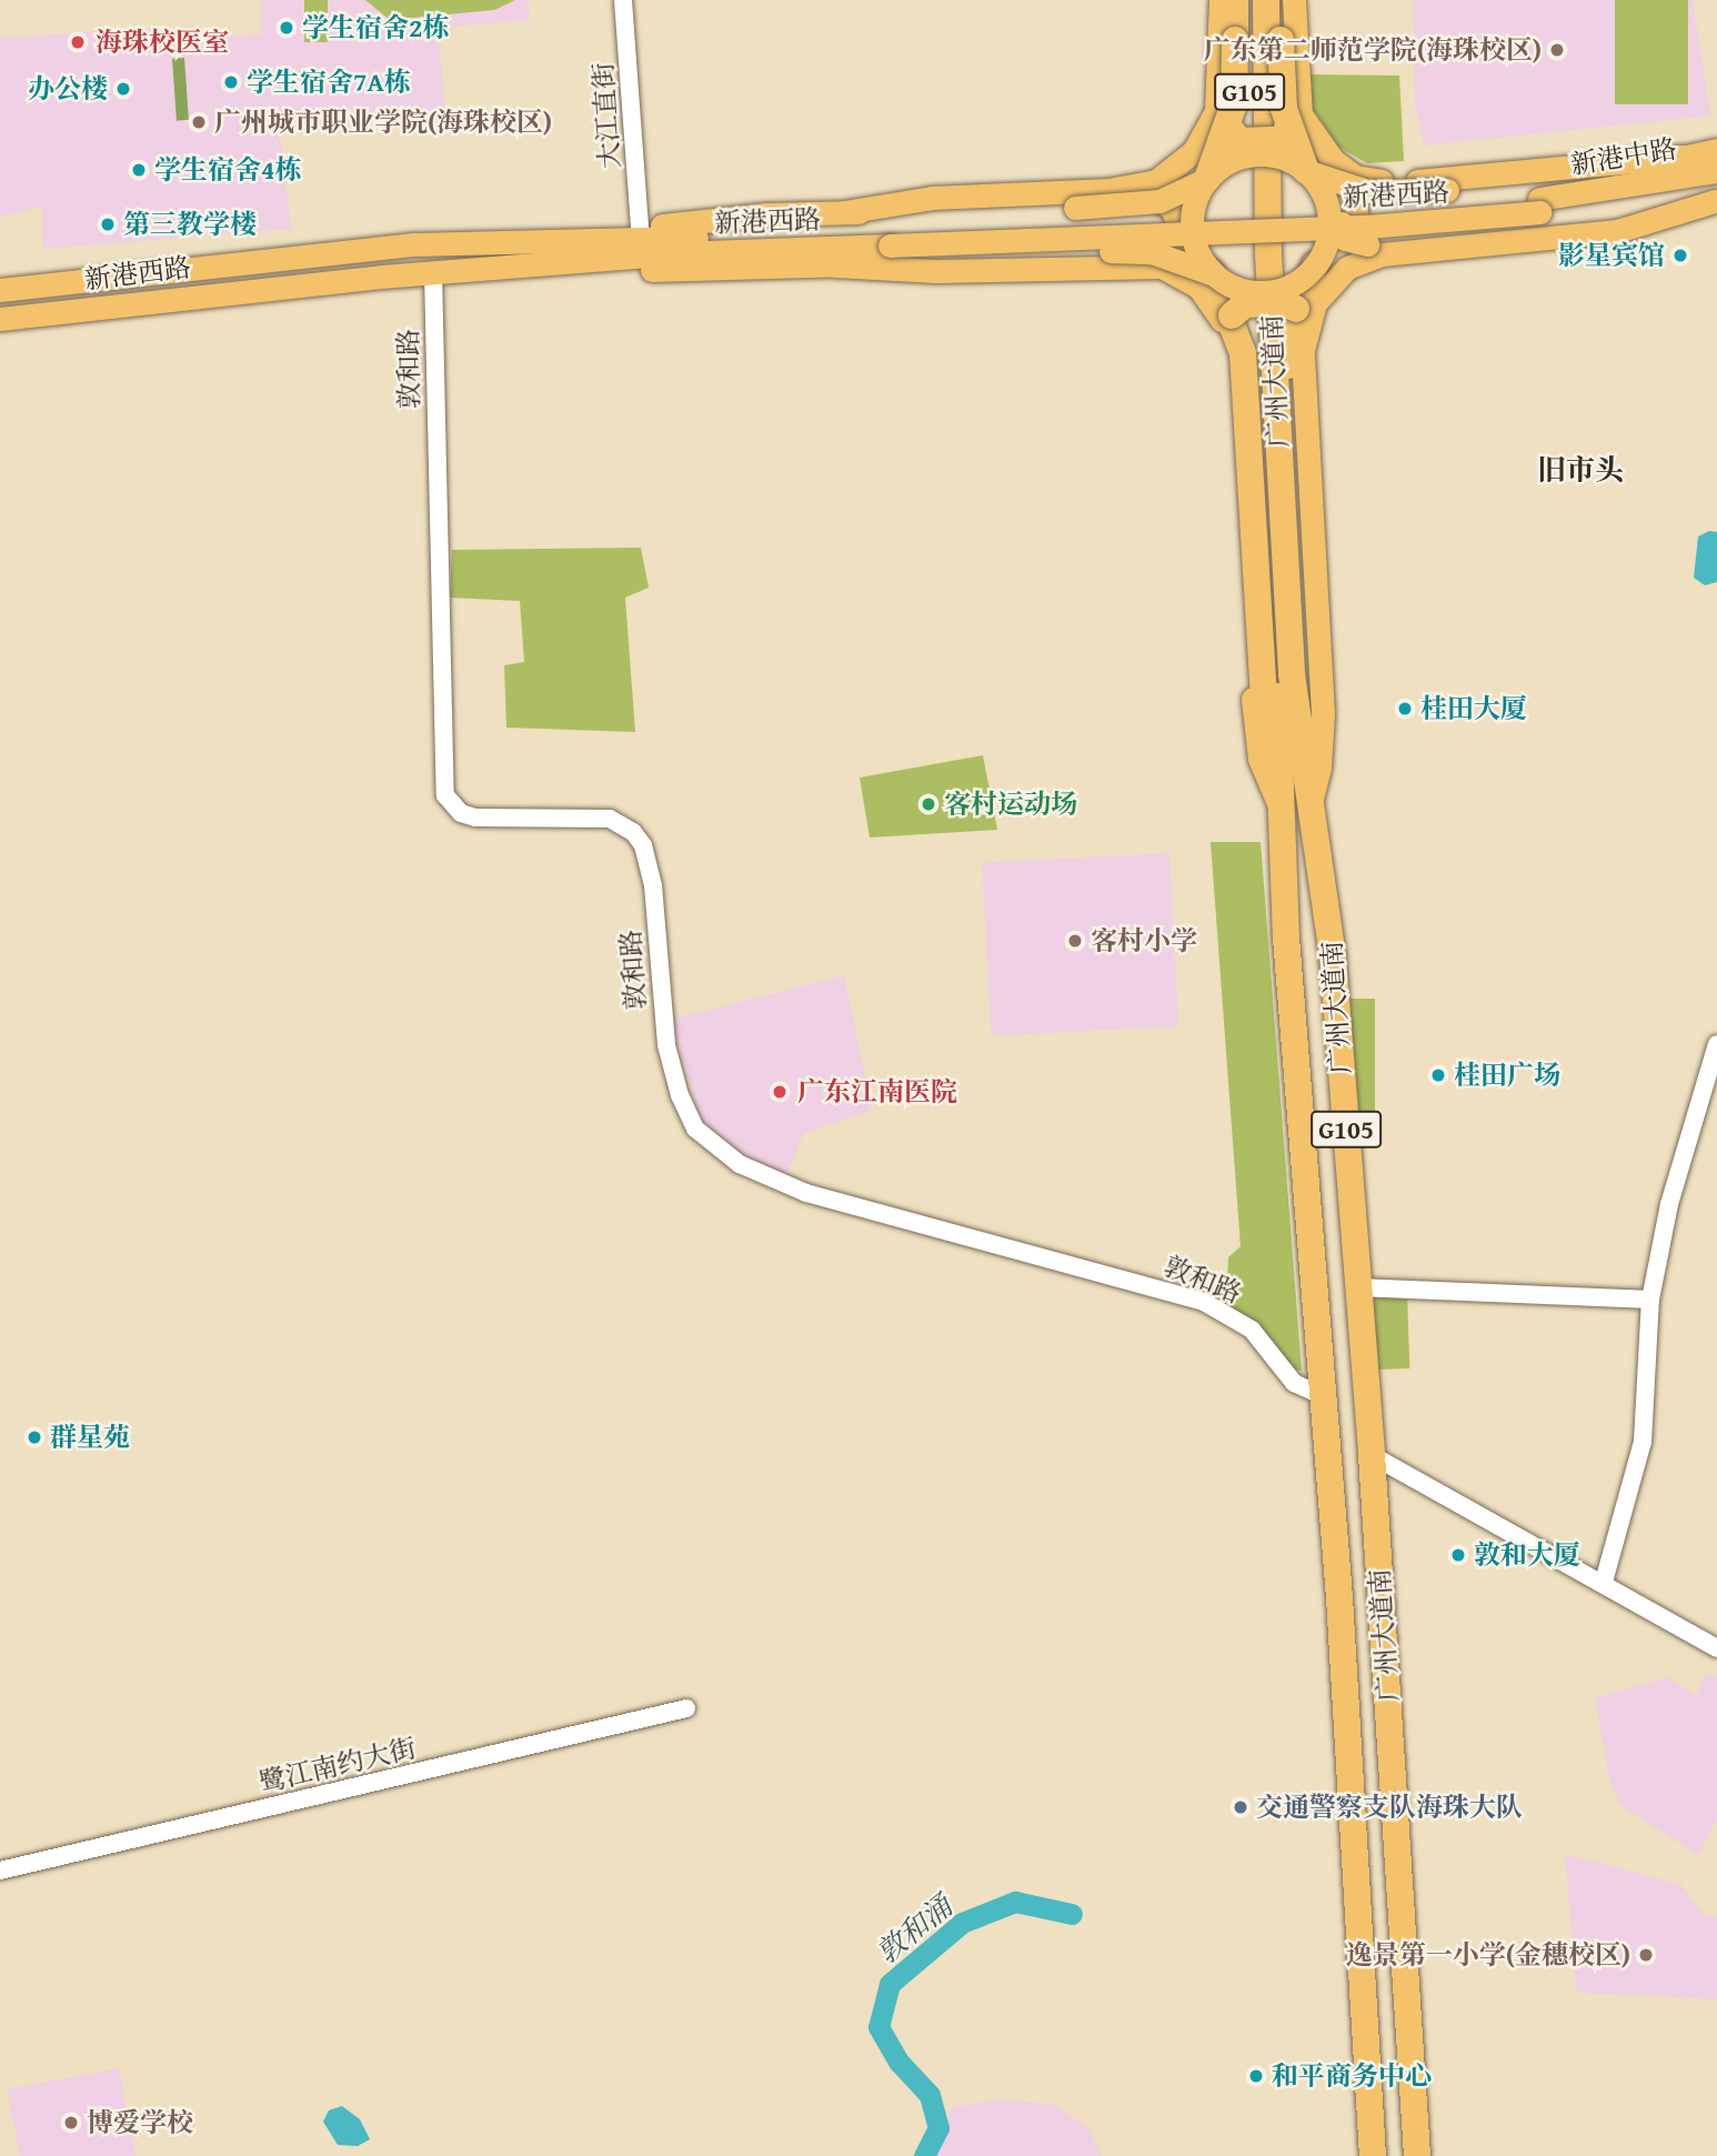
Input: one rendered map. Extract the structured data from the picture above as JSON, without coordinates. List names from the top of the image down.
{
  "streets": {
    "highway": ["G105", "广州大道南"],
    "main road": ["新港中路", "新港西路"],
    "street": ["大江直街", "敦和路", "鹭江南约大街"]
  },
  "crossings": [
    ["新港中路", "新港西路"],
    ["新港西路", "敦和路"],
    ["敦和路", "广州大道南"]
  ],
  "districts": ["旧市头"],
  "water": ["敦和涌"],
  "places": [
    "学生宿舍2栋",
    "海珠校医室",
    "广东第二师范学院(海珠校区)",
    "学生宿舍7A栋",
    "办公楼",
    "广州城市职业学院(海珠校区)",
    "学生宿舍4栋",
    "第三教学楼",
    "影星宾馆",
    "桂田大厦",
    "客村运动场",
    "客村小学",
    "桂田广场",
    "广东江南医院",
    "群星苑",
    "敦和大厦",
    "交通警察支队海珠大队",
    "逸景第一小学(金穗校区)",
    "和平商务中心",
    "博爱学校"
  ]
}
